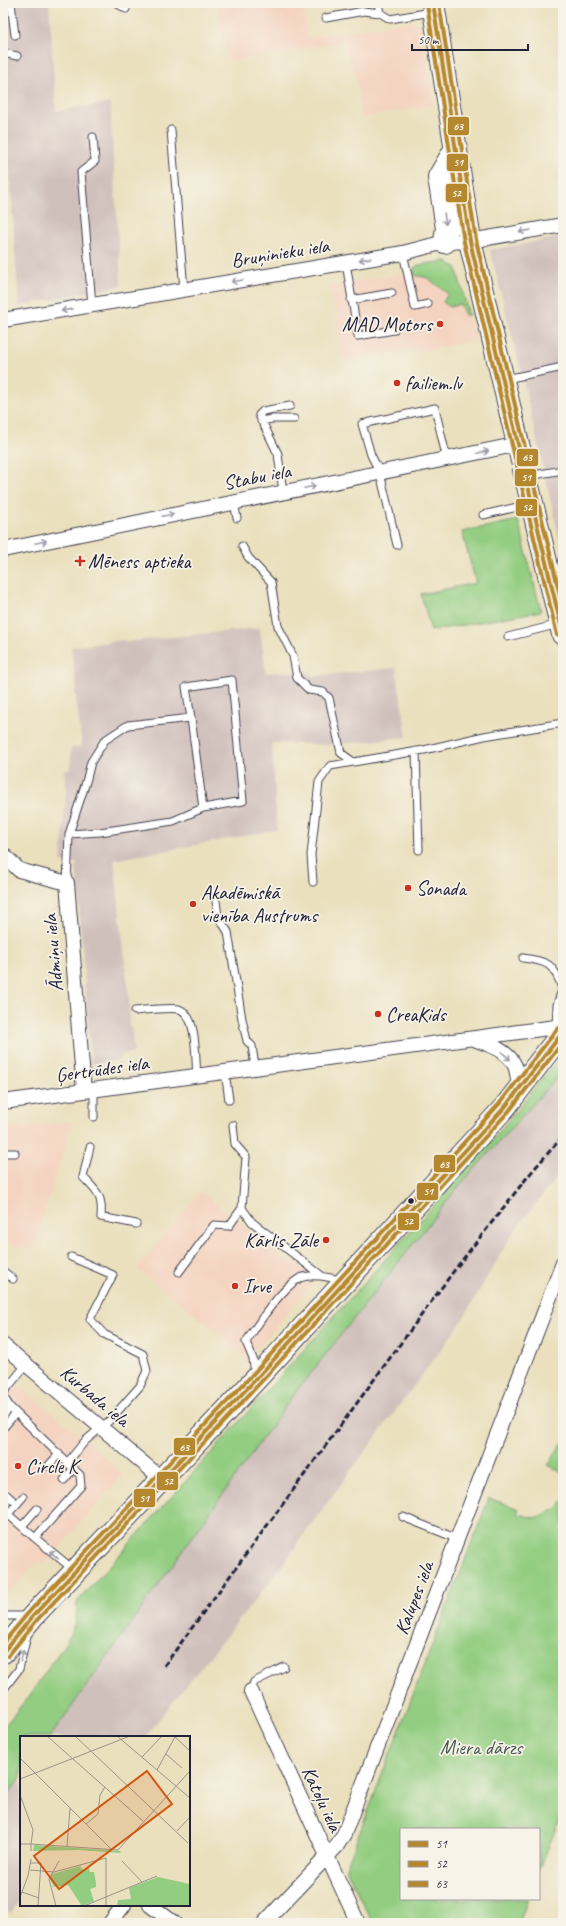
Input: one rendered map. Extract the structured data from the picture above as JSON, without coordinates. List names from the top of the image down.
{
  "streets": {
    "street": [
      "Bruņinieku iela",
      "Stabu iela",
      "Ādmiņu iela",
      "Ģertrūdes iela",
      "Kurbada iela",
      "Kalupes iela",
      "Katoļu iela"
    ]
  },
  "crossings": [
    ["Ādmiņu iela", "Ģertrūdes iela"],
    ["Kalupes iela", "Katoļu iela"]
  ],
  "one_way": ["Bruņinieku iela", "Stabu iela"],
  "parks": ["Miera dārzs"],
  "places": {
    "other": [
      "MAD Motors",
      "failiem.lv",
      "Sonada",
      "Akadēmiskā vienība Austrums",
      "CreaKids",
      "Kārlis Zāle",
      "Irve",
      "Circle K"
    ],
    "health": ["Mēness aptieka"]
  },
  "lines": ["transit line 51", "transit line 63", "transit line 52"],
  "legend": ["51", "52", "63"],
  "scale_bar": "50 m"
}
